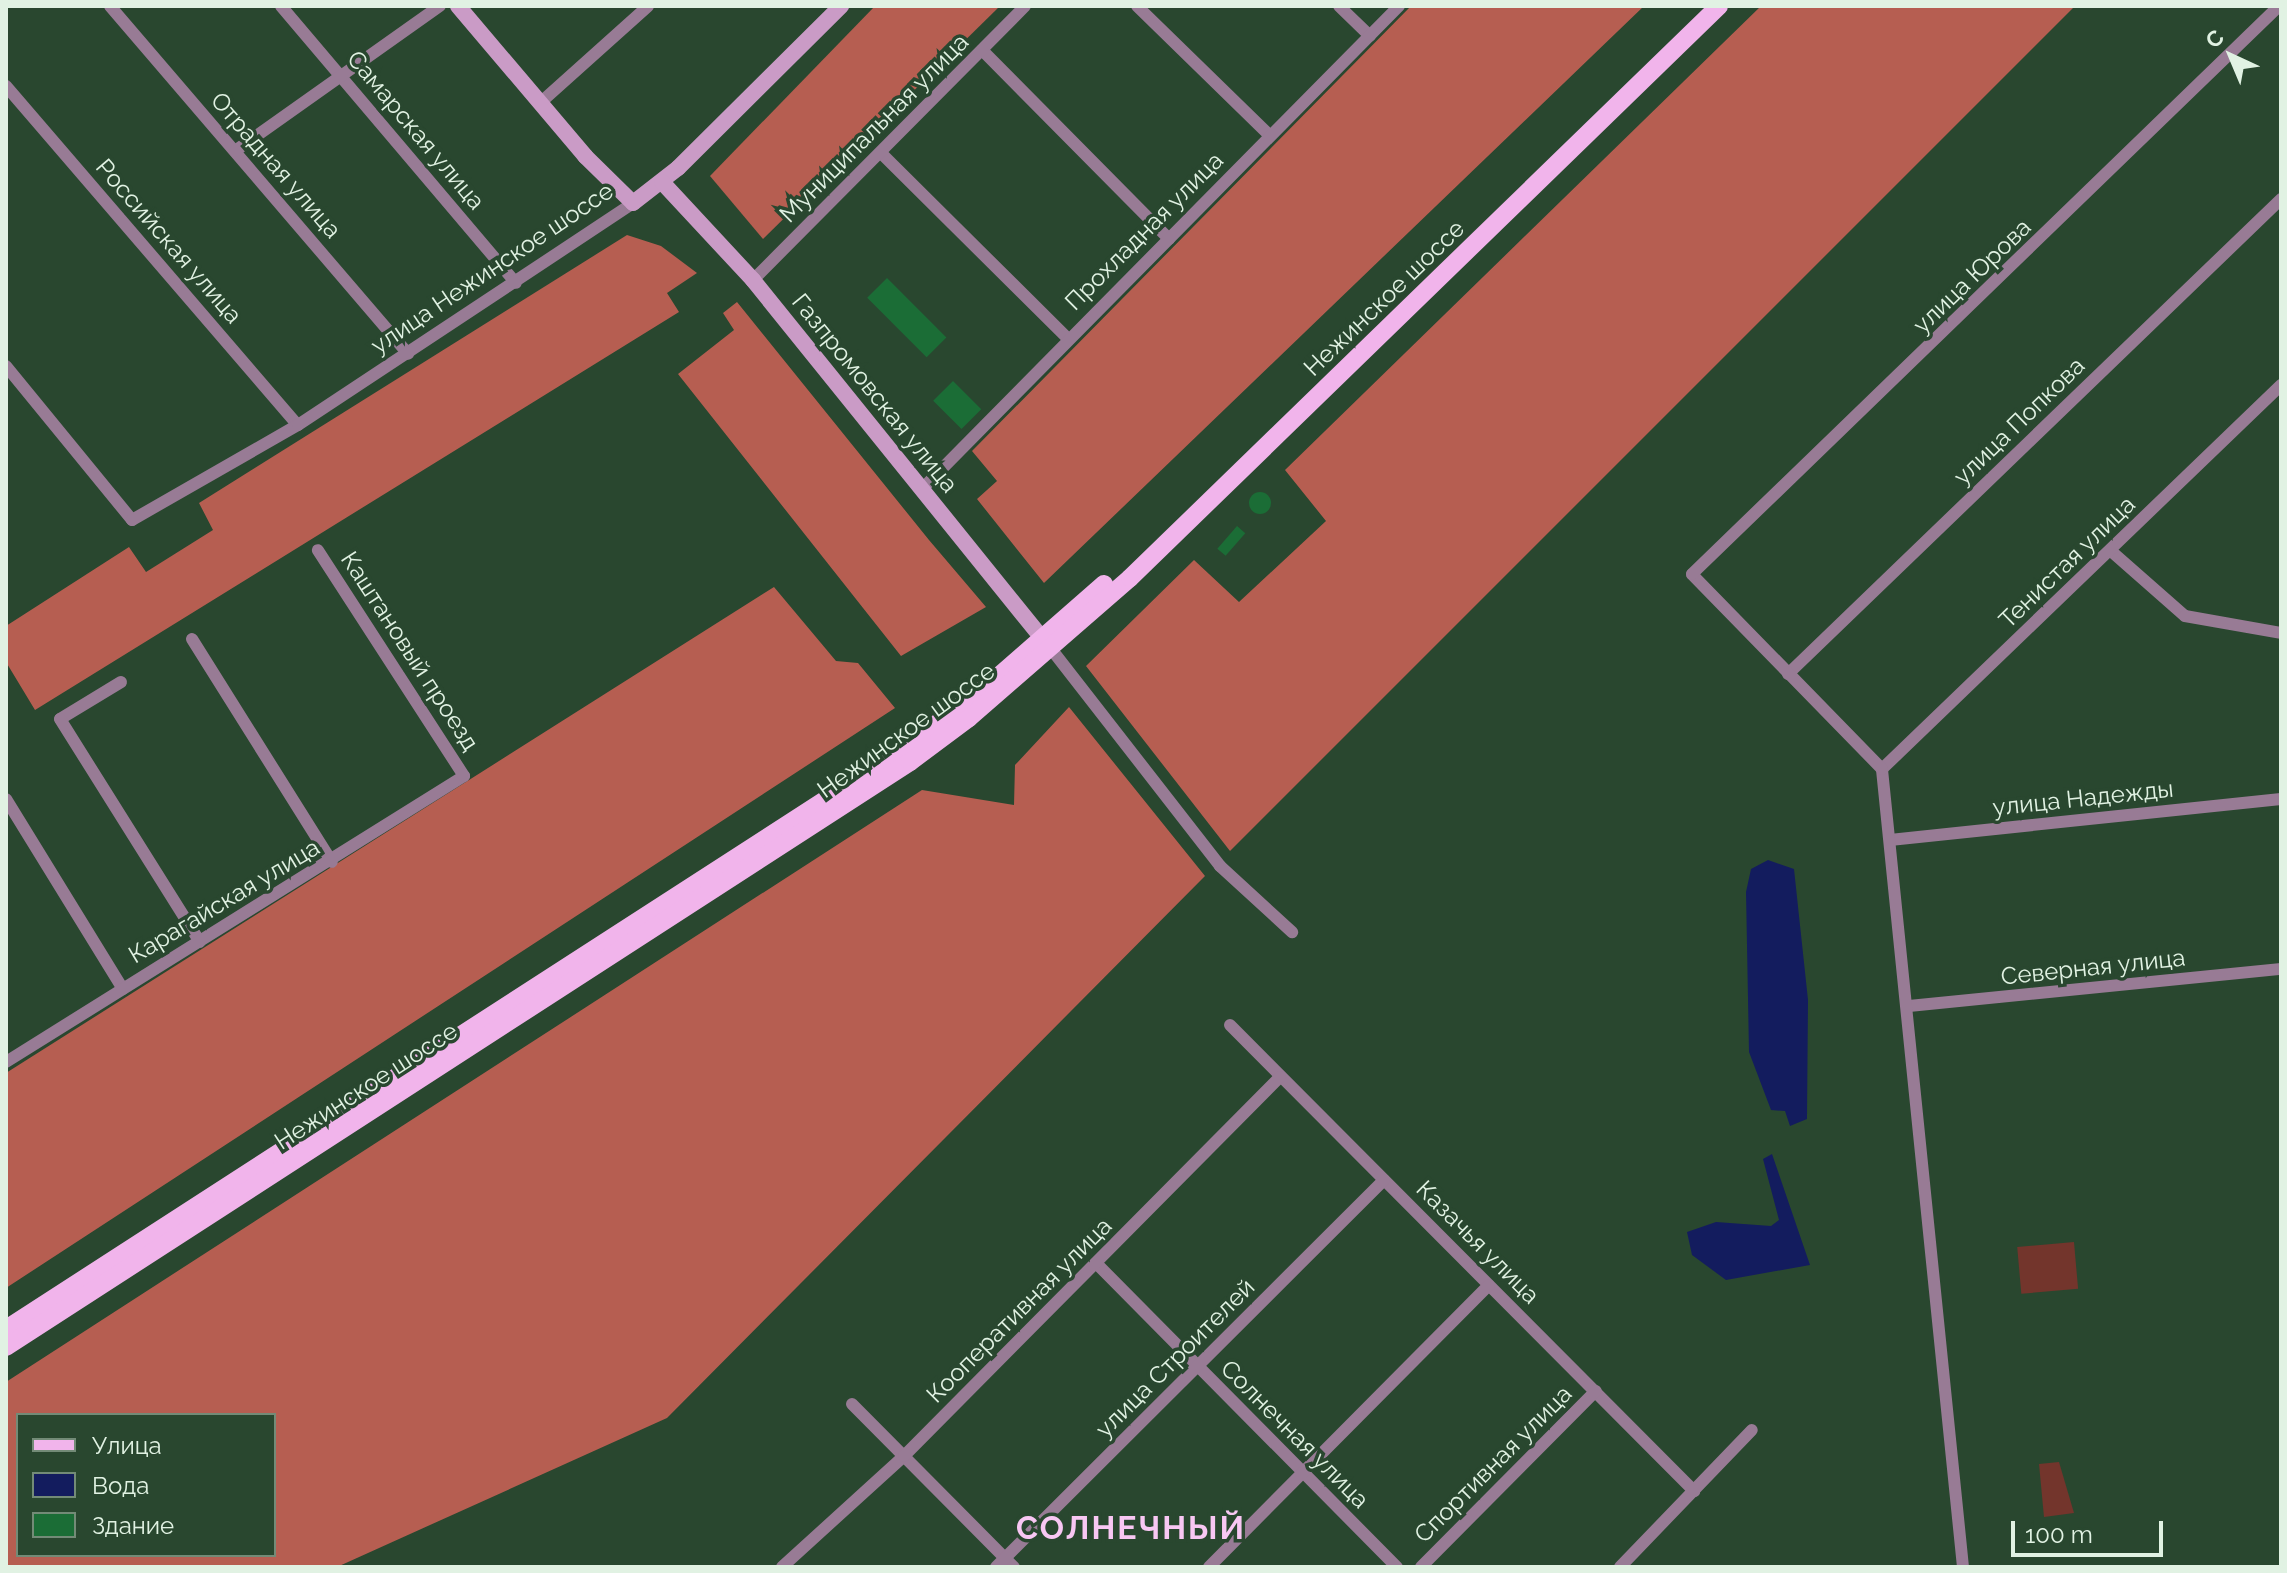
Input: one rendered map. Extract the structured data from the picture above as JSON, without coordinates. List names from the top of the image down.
{
  "streets": {
    "main road": ["улица Нежинское шоссе", "Нежинское шоссе", "Газпромовская улица"],
    "street": [
      "Муниципальная улица",
      "Самарская улица",
      "Отрадная улица",
      "Прохладная улица",
      "Российская улица",
      "улица Юрова",
      "улица Попкова",
      "Тенистая улица",
      "Каштановый проезд",
      "улица Надежды",
      "Карагайская улица",
      "Северная улица",
      "Казачья улица",
      "Кооперативная улица",
      "улица Строителей",
      "Солнечная улица",
      "Спортивная улица"
    ]
  },
  "crossings": [
    ["Муниципальная улица", "Газпромовская улица"],
    ["Самарская улица", "улица Нежинское шоссе"],
    ["Отрадная улица", "улица Нежинское шоссе"],
    ["Прохладная улица", "Газпромовская улица"],
    ["Российская улица", "улица Нежинское шоссе"],
    ["улица Нежинское шоссе", "Газпромовская улица"],
    ["улица Юрова", "улица Попкова"],
    ["Нежинское шоссе", "Газпромовская улица"],
    ["Каштановый проезд", "Карагайская улица"],
    ["Казачья улица", "Кооперативная улица"],
    ["Казачья улица", "улица Строителей"],
    ["Казачья улица", "Спортивная улица"],
    ["Кооперативная улица", "Солнечная улица"],
    ["улица Строителей", "Солнечная улица"]
  ],
  "districts": ["СОЛНЕЧНЫЙ"],
  "legend": ["Улица", "Вода", "Здание"],
  "scale_bar": "100 m",
  "north": "top left"
}
